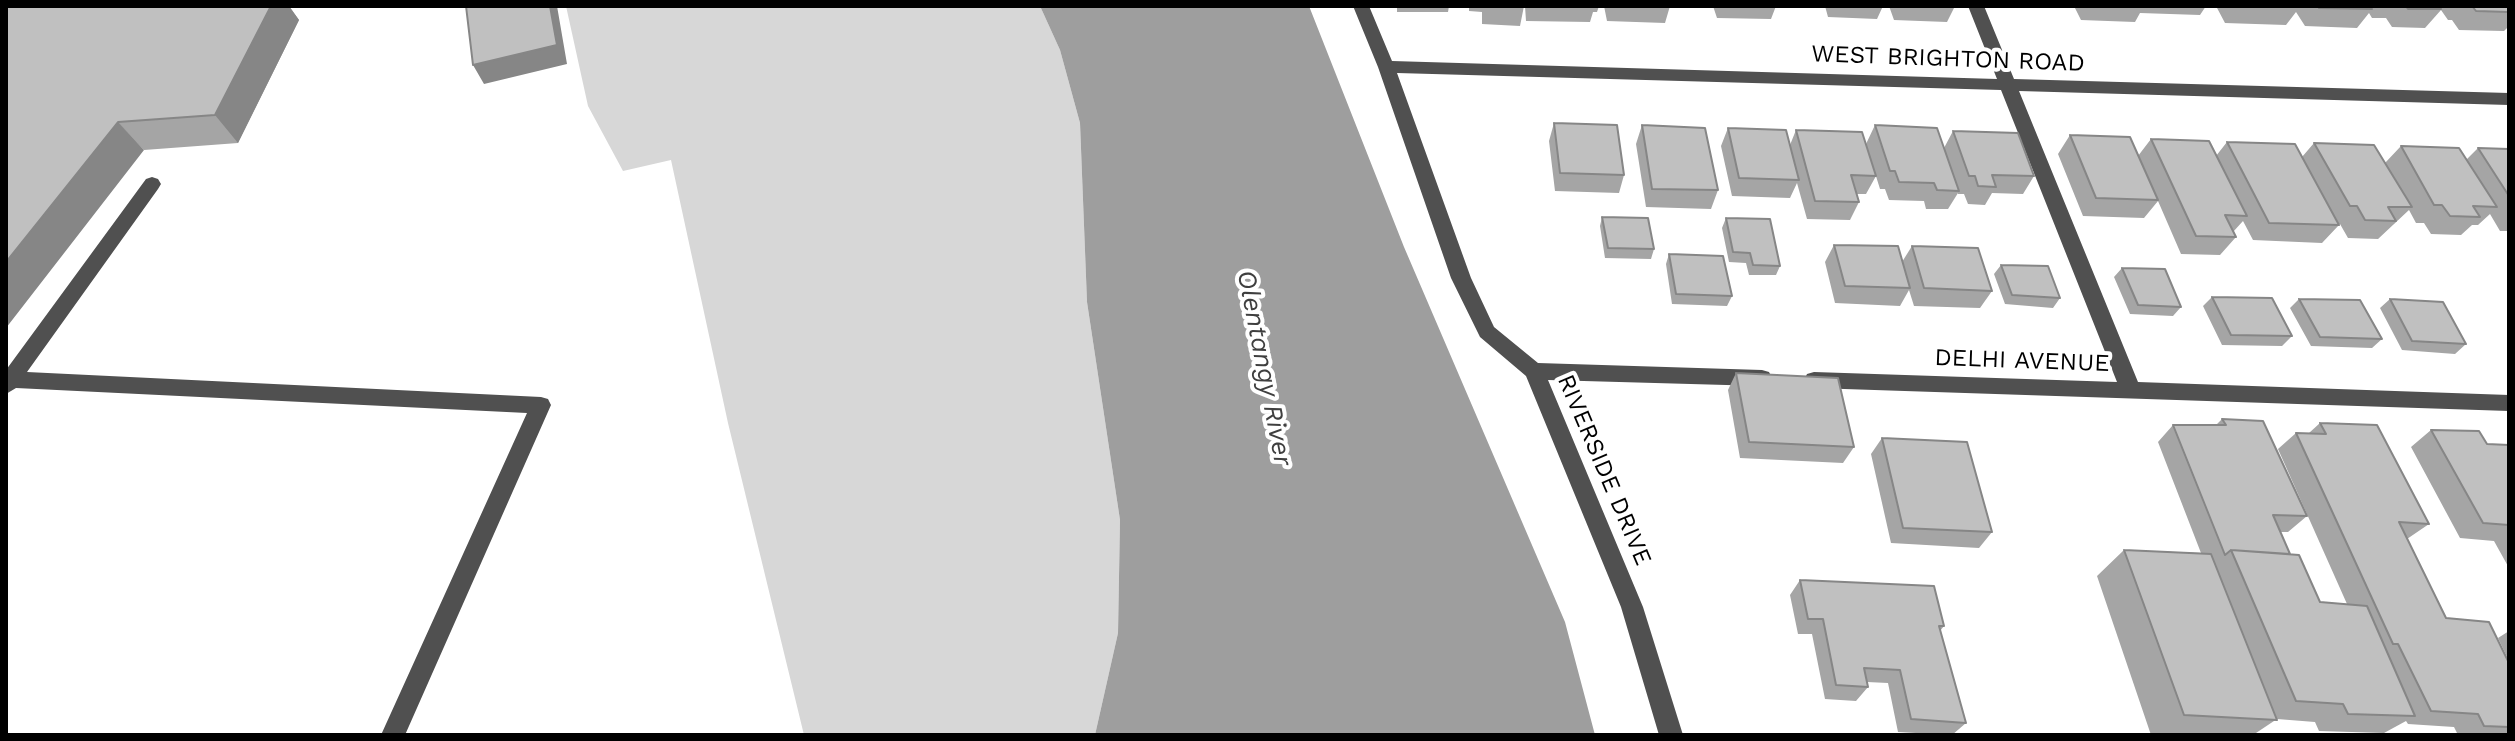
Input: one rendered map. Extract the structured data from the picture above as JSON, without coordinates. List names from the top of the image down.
{
  "streets": {
    "street": ["WEST BRIGHTON ROAD", "DELHI AVENUE", "RIVERSIDE DRIVE"]
  },
  "crossings": [
    ["WEST BRIGHTON ROAD", "RIVERSIDE DRIVE"],
    ["DELHI AVENUE", "RIVERSIDE DRIVE"]
  ],
  "water": ["Olentangy River"]
}
